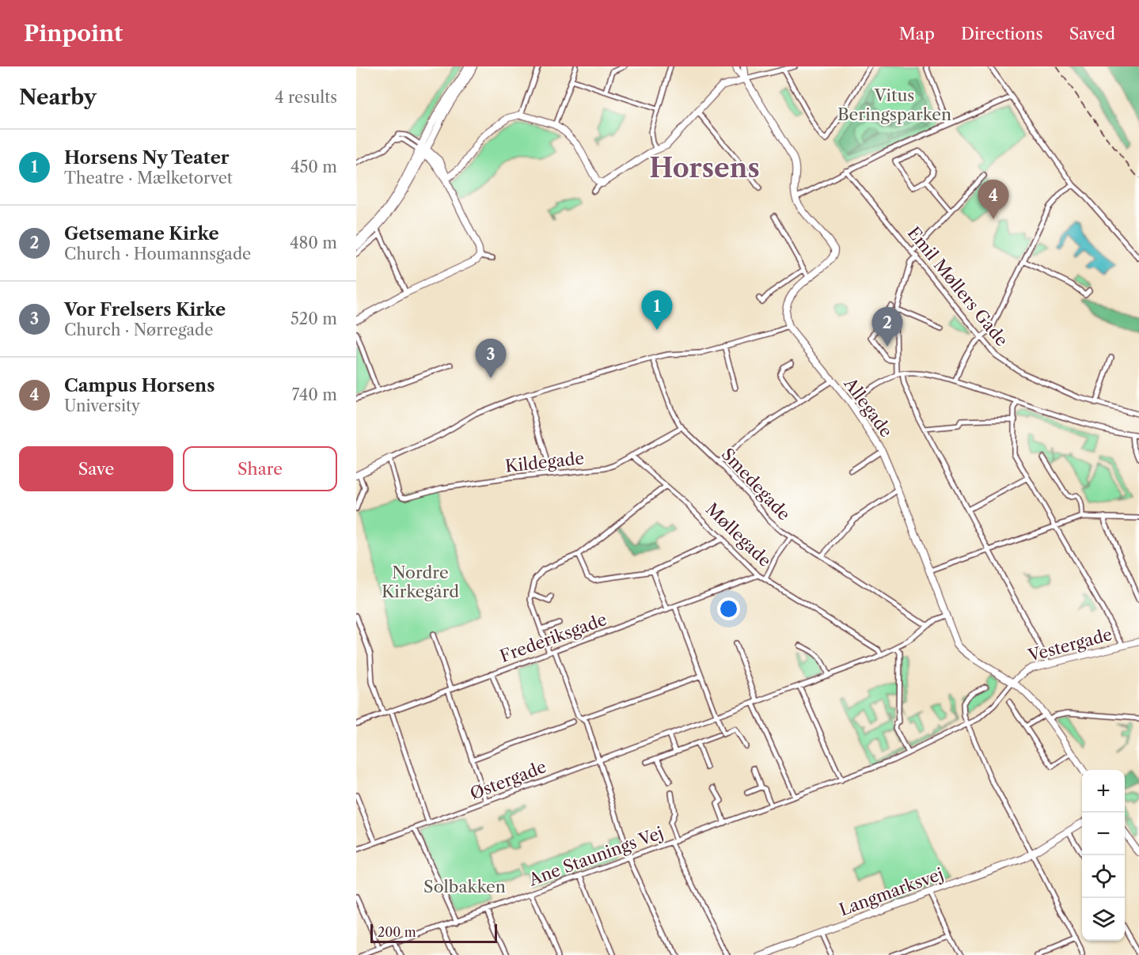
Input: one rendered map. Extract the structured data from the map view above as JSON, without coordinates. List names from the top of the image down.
{
  "streets": {
    "street": [
      "Emil Møllers Gade",
      "Allegade",
      "Kildegade",
      "Smedegade",
      "Møllegade",
      "Frederiksgade",
      "Vestergade",
      "Østergade",
      "Ane Staunings Vej",
      "Langmarksvej"
    ]
  },
  "crossings": [
    ["Allegade", "Vestergade"],
    ["Allegade", "Østergade"],
    ["Allegade", "Ane Staunings Vej"],
    ["Kildegade", "Smedegade"],
    ["Kildegade", "Møllegade"],
    ["Smedegade", "Østergade"],
    ["Møllegade", "Frederiksgade"],
    ["Møllegade", "Østergade"],
    ["Vestergade", "Ane Staunings Vej"]
  ],
  "districts": ["Horsens"],
  "parks": ["Vitus Beringsparken", "Nordre Kirkegård", "Solbakken"],
  "scale_bar": "200 m",
  "page": {
    "header": "Pinpoint",
    "nav": ["Map", "Directions", "Saved"],
    "heading": ["Nearby", "4 results"],
    "list": [
      {
        "mark": "1",
        "name": "Horsens Ny Teater",
        "note": "Theatre · Mælketorvet",
        "value": "450 m"
      },
      {
        "mark": "2",
        "name": "Getsemane Kirke",
        "note": "Church · Houmannsgade",
        "value": "480 m"
      },
      {
        "mark": "3",
        "name": "Vor Frelsers Kirke",
        "note": "Church · Nørregade",
        "value": "520 m"
      },
      {
        "mark": "4",
        "name": "Campus Horsens",
        "note": "University",
        "value": "740 m"
      }
    ],
    "pins": [
      "4",
      "1",
      "2",
      "3"
    ],
    "buttons": ["Save", "Share"],
    "map_buttons": ["+", "−"],
    "scale": "200 m"
  }
}
